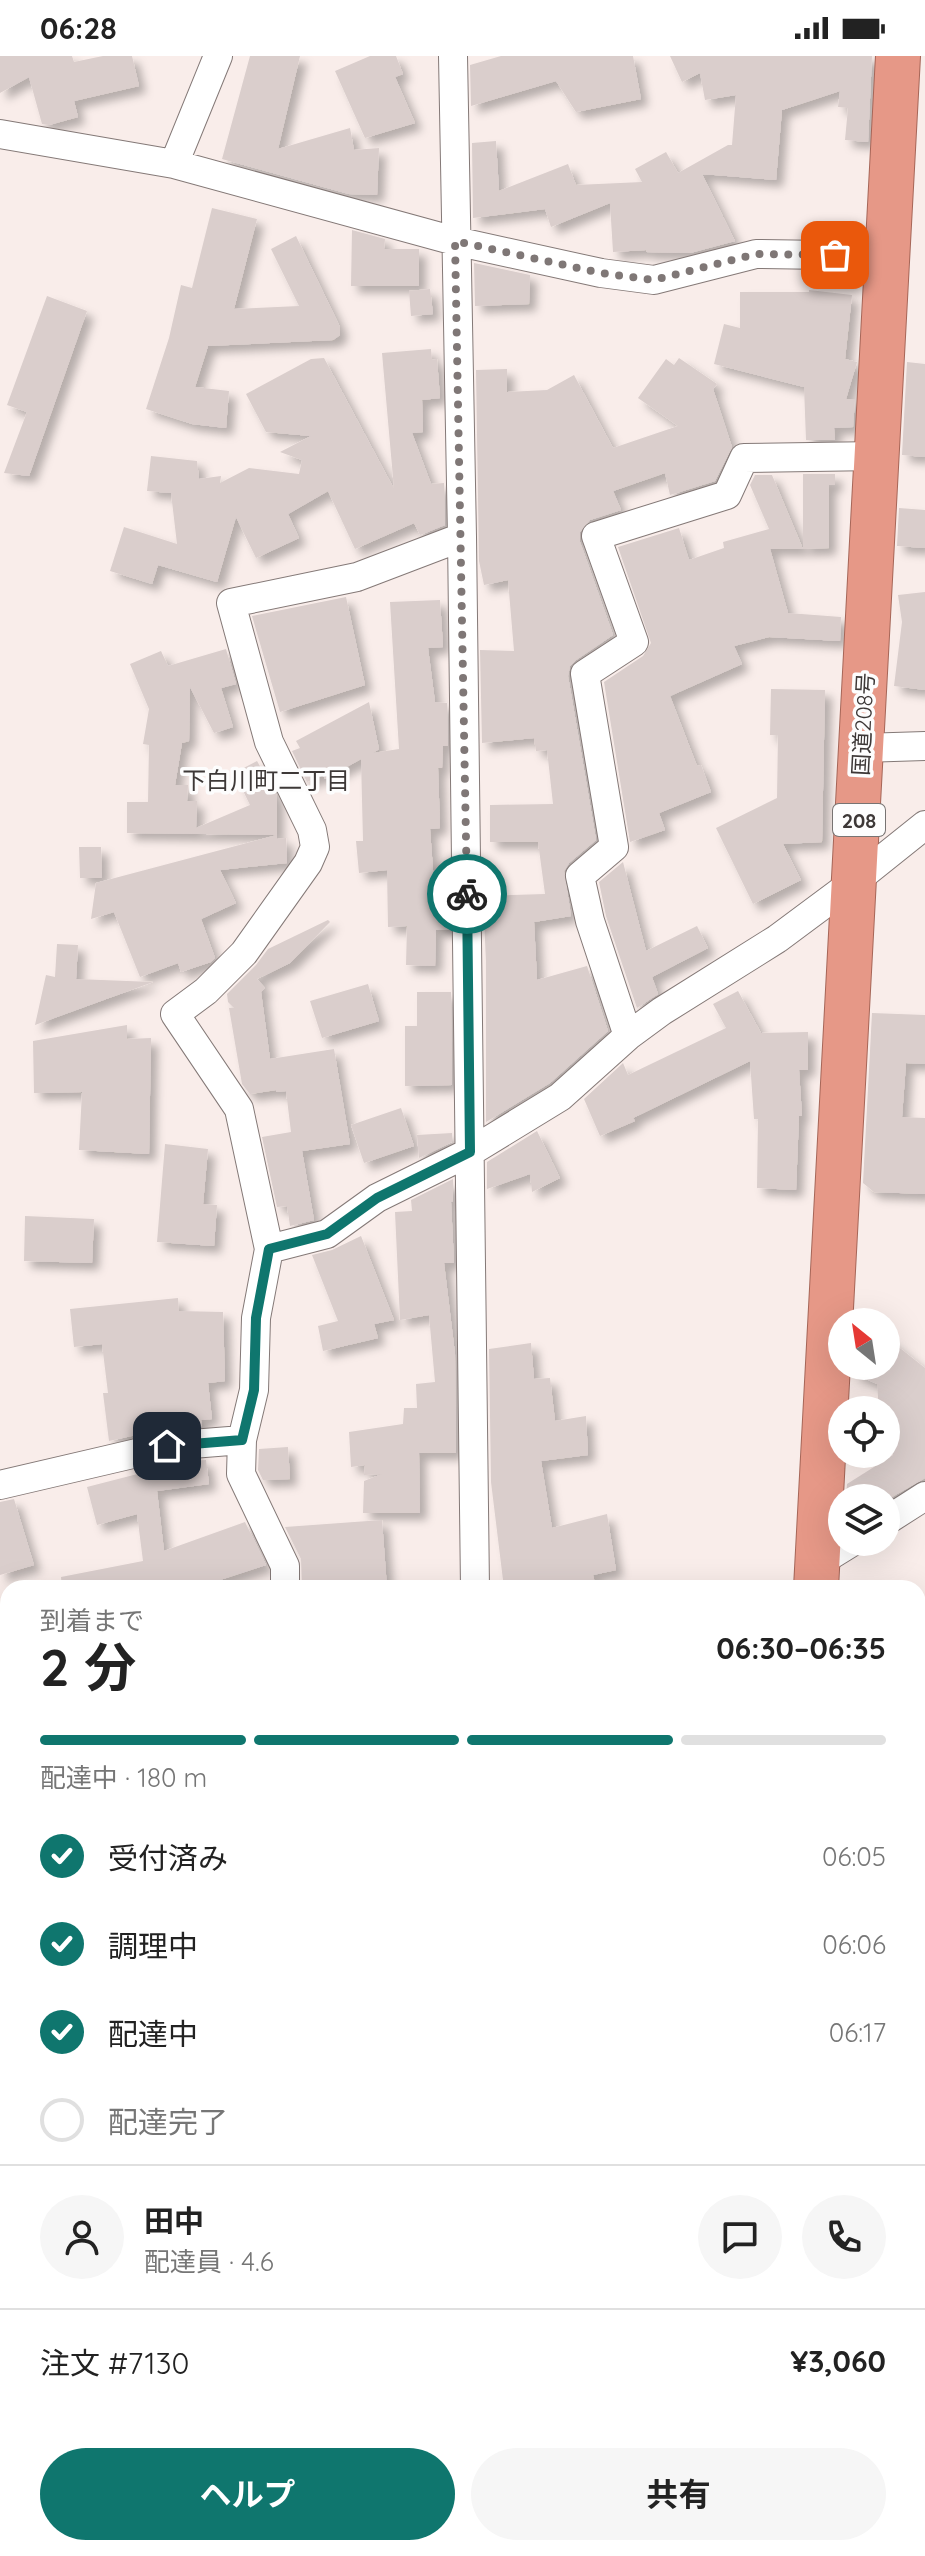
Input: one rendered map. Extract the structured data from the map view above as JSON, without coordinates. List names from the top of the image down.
{
  "streets": {
    "highway": ["国道208号", "208"]
  },
  "districts": ["下白川町二丁目"],
  "north": "top left",
  "page": {
    "status": "06:28",
    "heading": ["2 分", "到着まで", "06:30–06:35"],
    "panel": [
      "田中",
      "配達員 · 4.6",
      "注文 #7130",
      "¥3,060"
    ],
    "bar": "配達中 · 180 m",
    "list": [
      ["受付済み", "06:05"],
      ["調理中", "06:06"],
      ["配達中", "06:17"],
      "配達完了"
    ],
    "buttons": ["ヘルプ", "共有"]
  }
}
